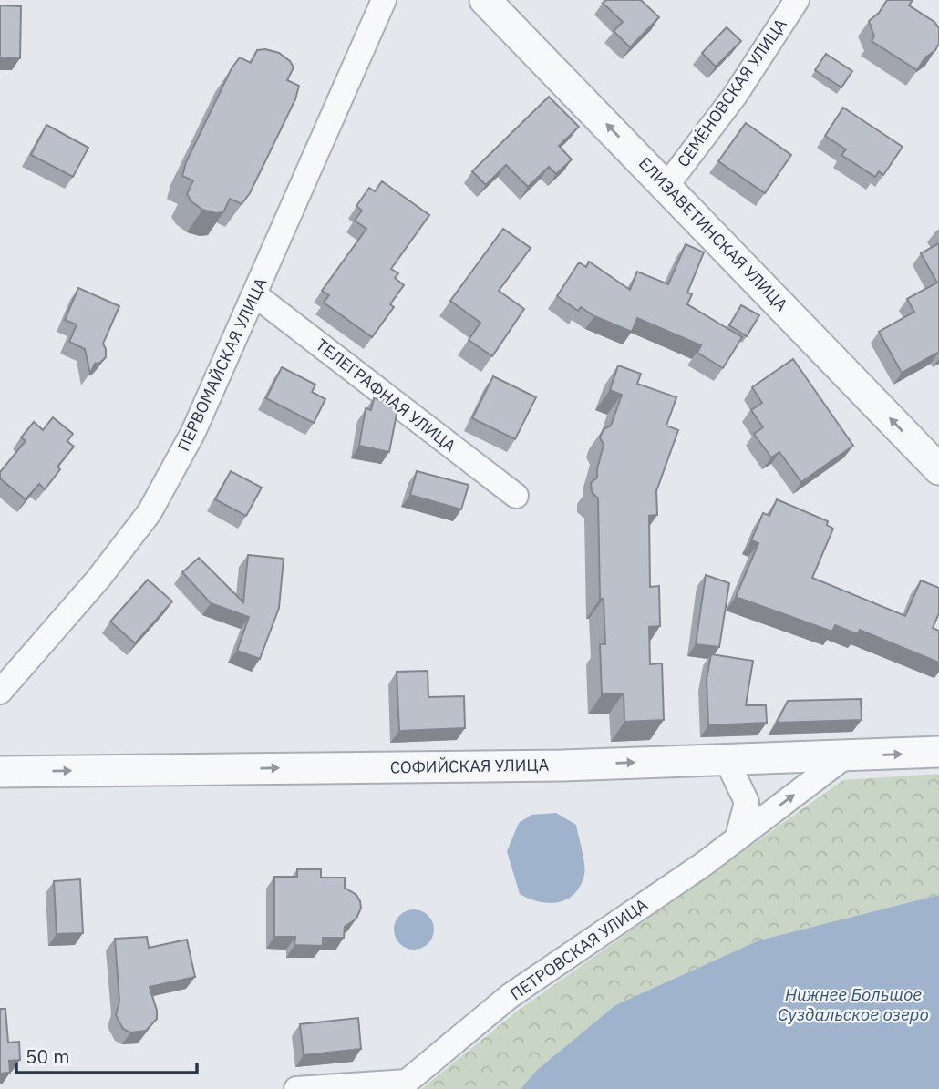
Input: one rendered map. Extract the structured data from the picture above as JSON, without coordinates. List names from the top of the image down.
{
  "streets": {
    "street": [
      "СЕМЁНОВСКАЯ УЛИЦА",
      "ЕЛИЗАВЕТИНСКАЯ УЛИЦА",
      "ПЕРВОМАЙСКАЯ УЛИЦА",
      "ТЕЛЕГРАФНАЯ УЛИЦА",
      "СОФИЙСКАЯ УЛИЦА",
      "ПЕТРОВСКАЯ УЛИЦА"
    ]
  },
  "crossings": [
    ["СЕМЁНОВСКАЯ УЛИЦА", "ЕЛИЗАВЕТИНСКАЯ УЛИЦА"],
    ["ПЕРВОМАЙСКАЯ УЛИЦА", "ТЕЛЕГРАФНАЯ УЛИЦА"],
    ["СОФИЙСКАЯ УЛИЦА", "ПЕТРОВСКАЯ УЛИЦА"]
  ],
  "one_way": ["ЕЛИЗАВЕТИНСКАЯ УЛИЦА", "СОФИЙСКАЯ УЛИЦА"],
  "water": ["Нижнее Большое Суздальское озеро"],
  "scale_bar": "50 m"
}
